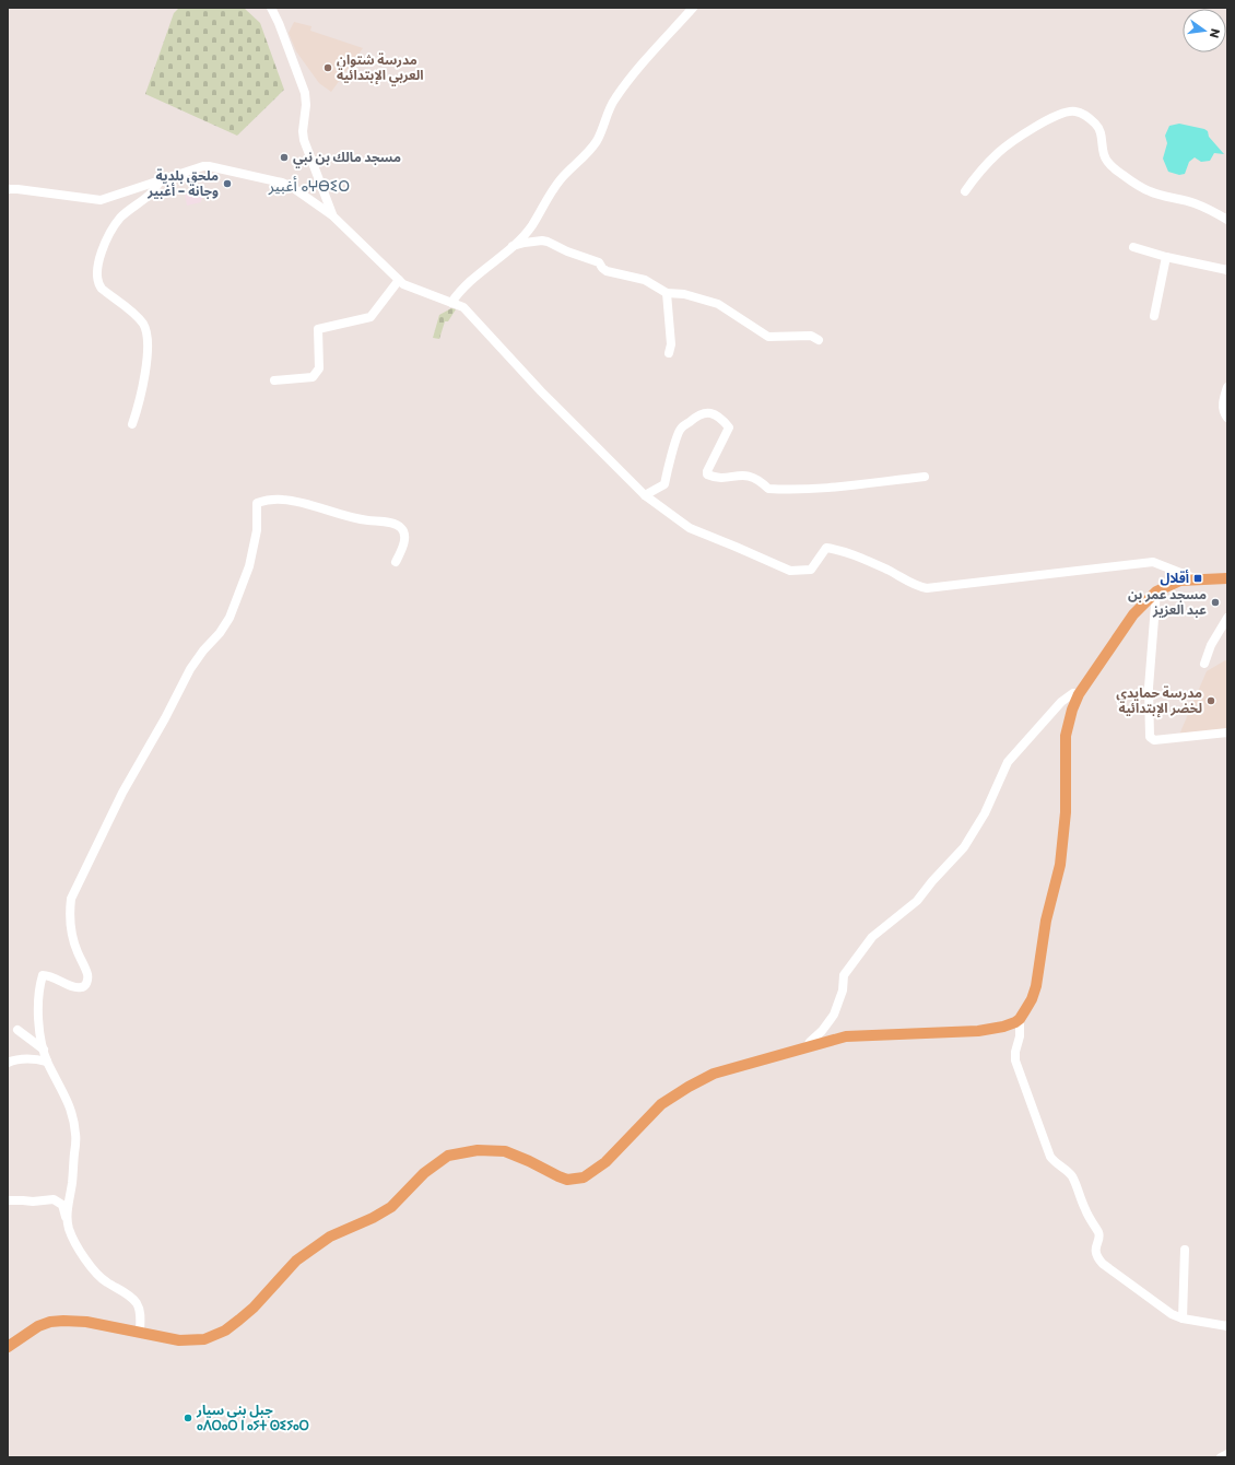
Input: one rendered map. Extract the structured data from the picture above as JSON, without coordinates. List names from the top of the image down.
{
  "districts": ["أغبير ⴰⵖⴱⵉⵔ"],
  "places": {
    "other": [
      "مدرسة شتوان العربي الإبتدائية",
      "مسجد مالك بن نبي",
      "ملحق بلدية وجانة - أغبير",
      "مسجد عمر بن عبد العزيز",
      "مدرسة حمايدي لخضر الإبتدائية",
      "جبل بني سيار ⴰⴷⵔⴰⵔ ⵏ ⴰⵢⵜ ⵙⵉⵢⴰⵔ"
    ],
    "transit": ["أقلال"]
  },
  "north": "right"
}
